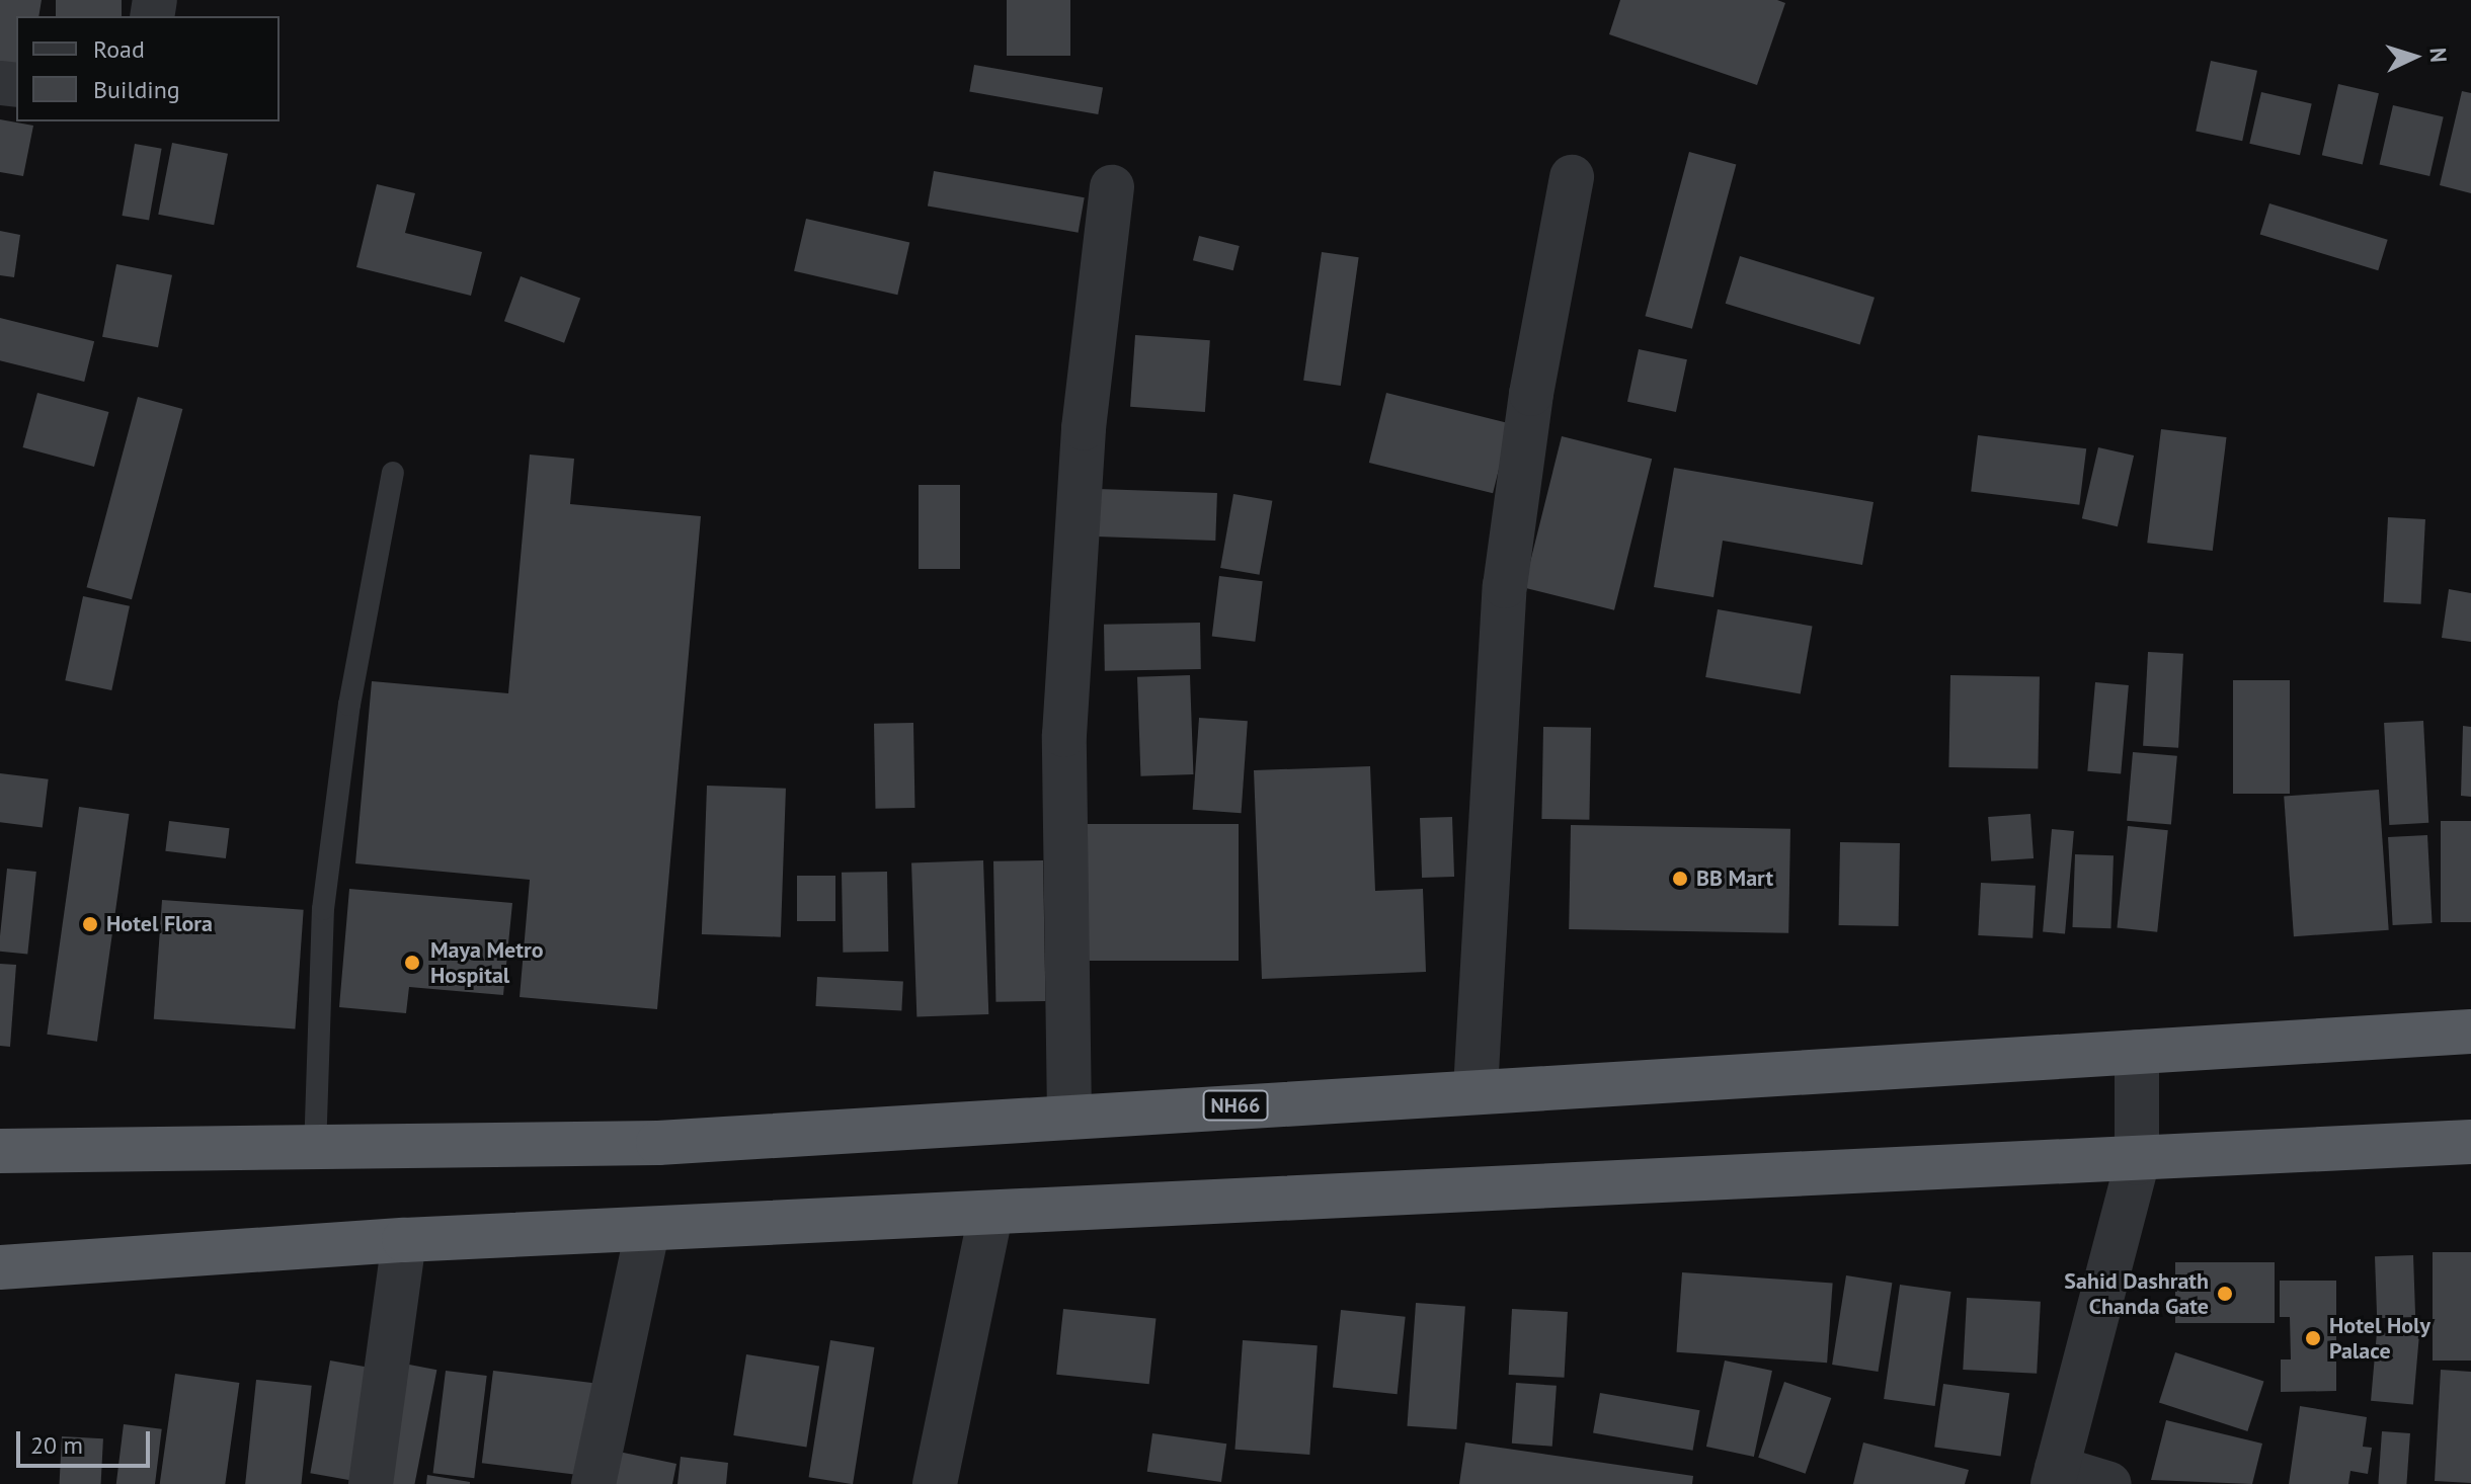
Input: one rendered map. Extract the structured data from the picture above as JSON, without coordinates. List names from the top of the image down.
{
  "streets": {
    "highway": ["NH66"]
  },
  "places": [
    "BB Mart",
    "Hotel Flora",
    "Maya Metro Hospital",
    "Sahid Dashrath Chanda Gate",
    "Hotel Holy Palace"
  ],
  "legend": ["Road", "Building"],
  "scale_bar": "20 m",
  "north": "right"
}
